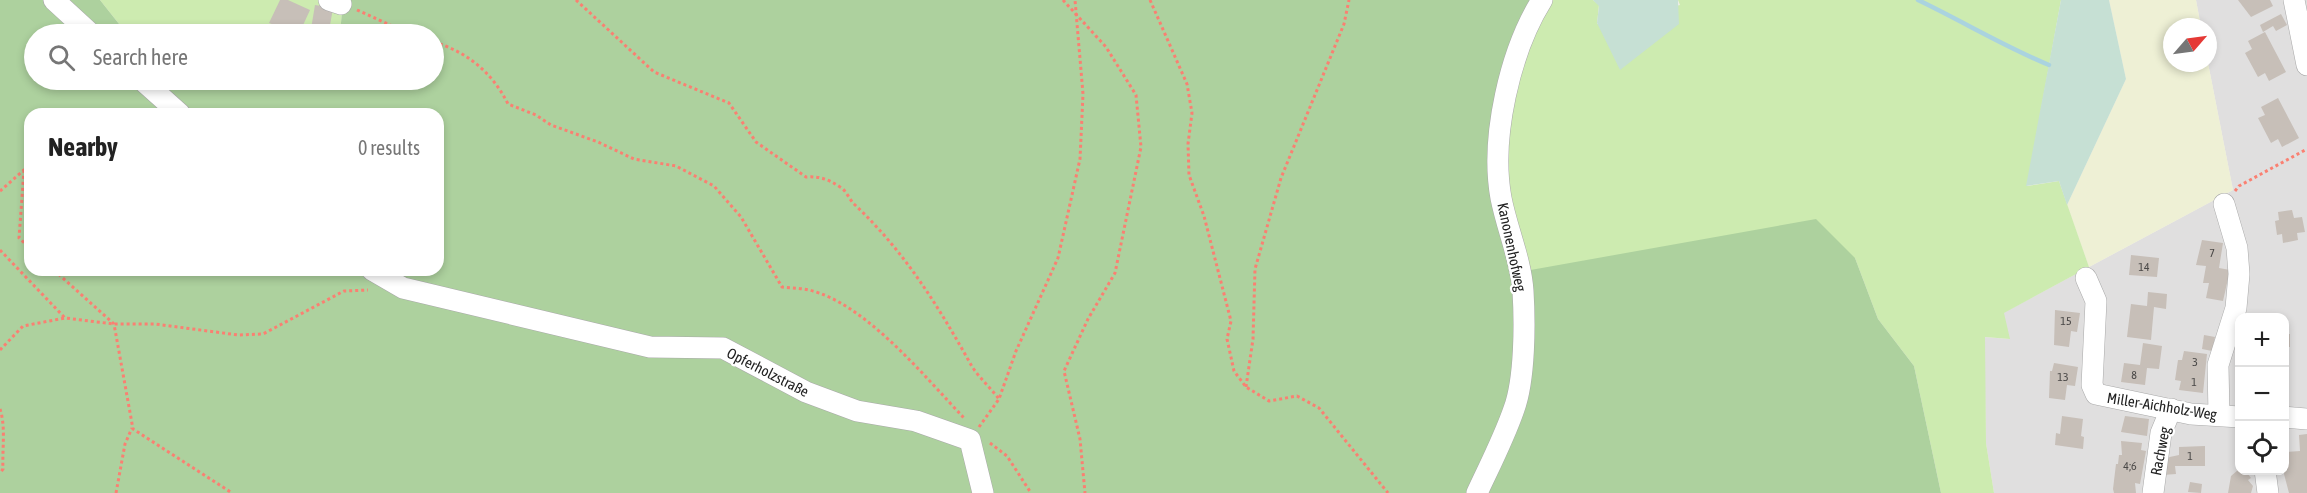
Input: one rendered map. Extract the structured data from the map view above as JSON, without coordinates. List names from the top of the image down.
{
  "streets": {
    "street": [
      "Kanonenhofweg",
      "Opferholzstraße",
      "Miller-Aichholz-Weg",
      "Rachweg"
    ]
  },
  "crossings": [
    ["Miller-Aichholz-Weg", "Rachweg"]
  ],
  "house_numbers": [
    "7",
    "14",
    "15",
    "3",
    "8",
    "13",
    "1",
    "1",
    "4;6"
  ],
  "north": "top right",
  "page": {
    "search": "Search here",
    "heading": ["Nearby", "0 results"],
    "map_buttons": ["+", "−"]
  }
}
